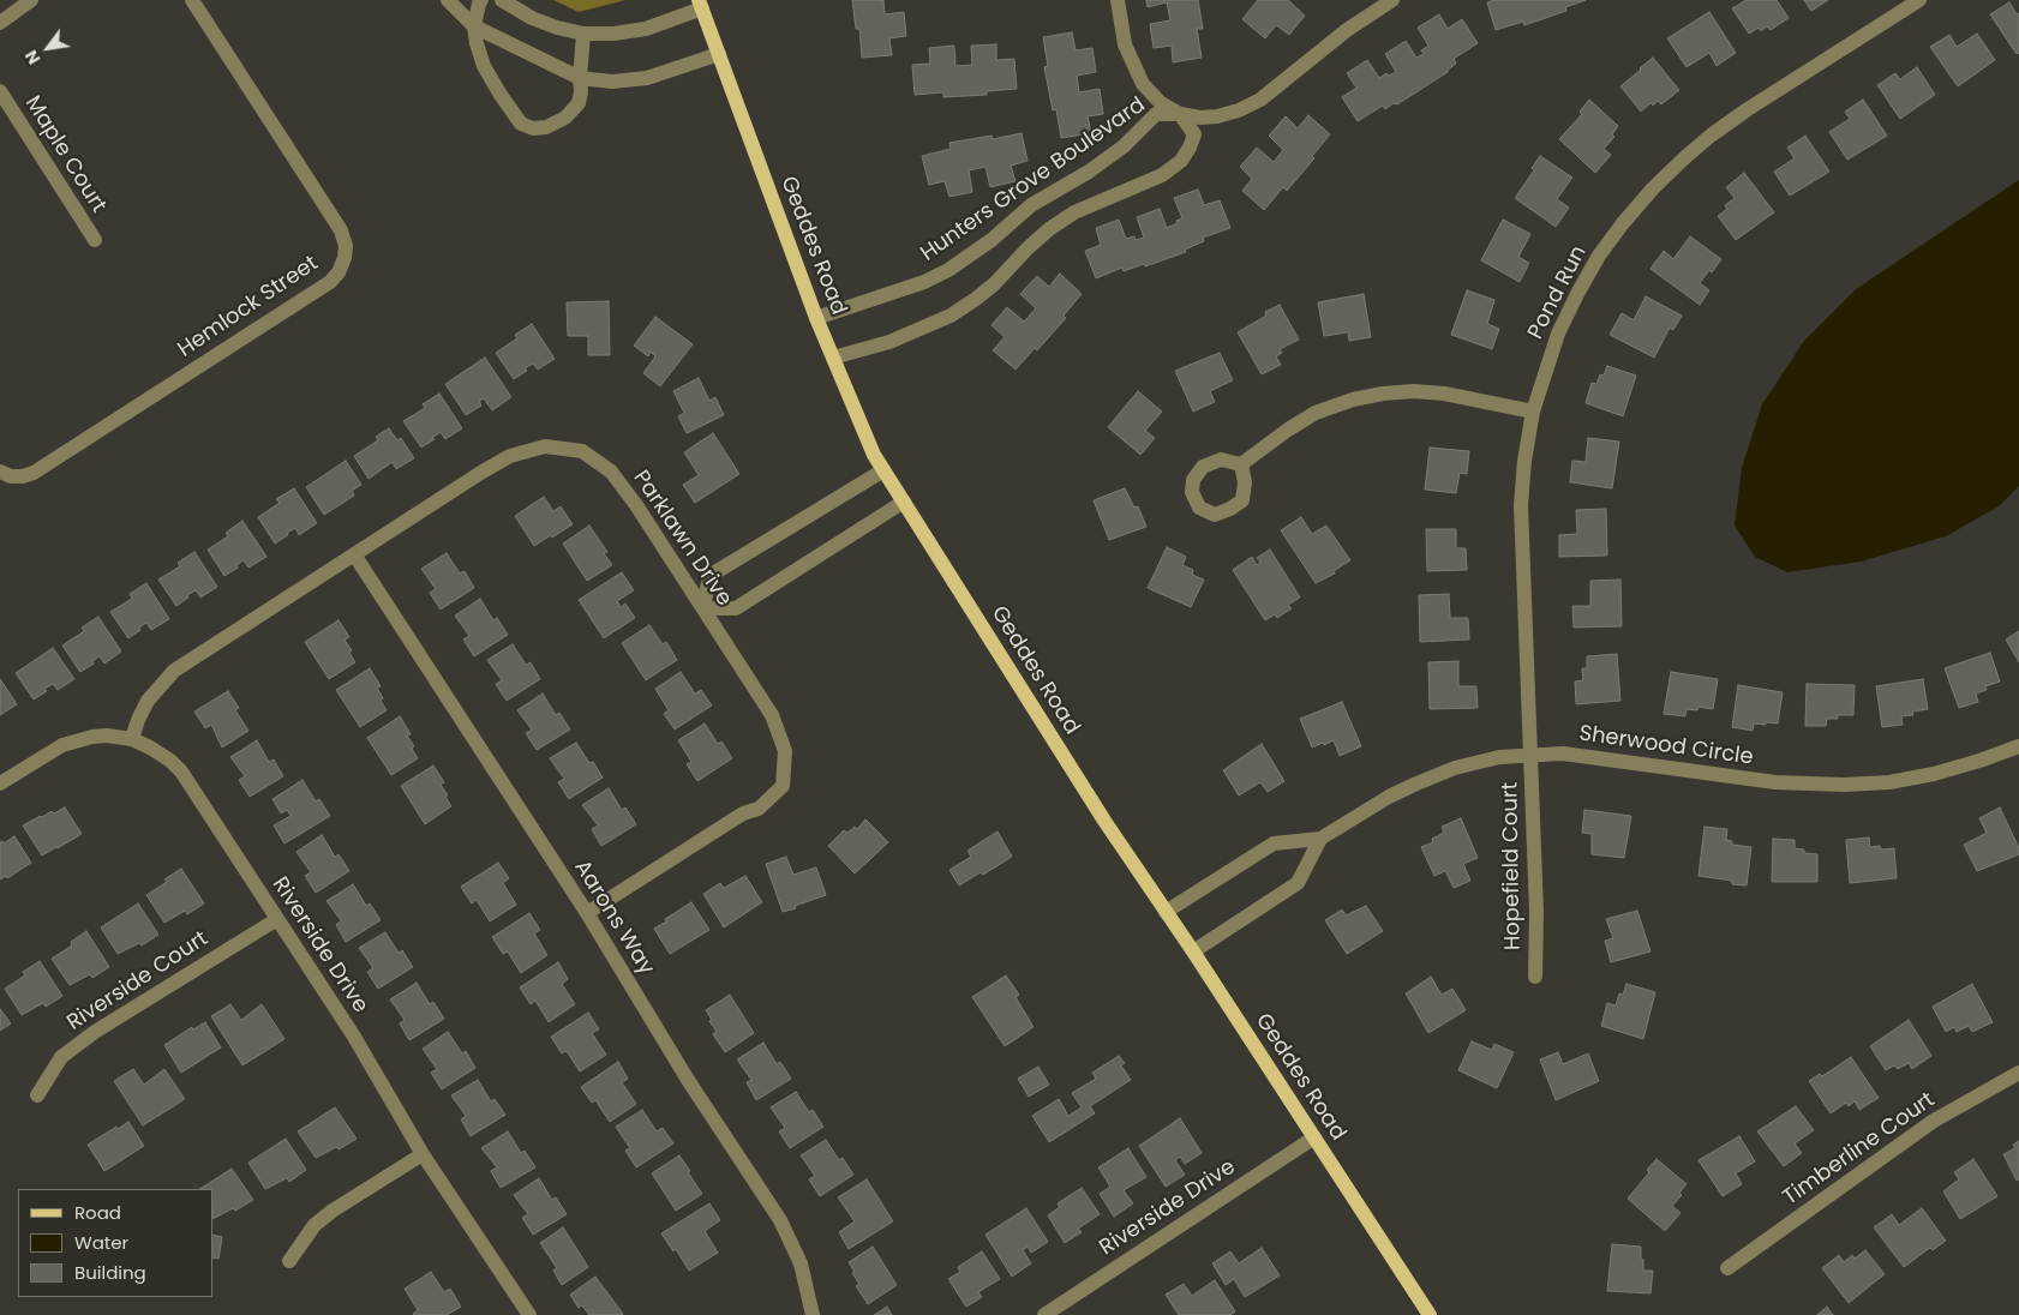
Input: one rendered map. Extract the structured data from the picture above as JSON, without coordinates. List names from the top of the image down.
{
  "streets": {
    "main road": ["Geddes Road"],
    "street": [
      "Maple Court",
      "Hunters Grove Boulevard",
      "Pond Run",
      "Hemlock Street",
      "Parklawn Drive",
      "Sherwood Circle",
      "Hopefield Court",
      "Aarons Way",
      "Riverside Drive",
      "Riverside Court",
      "Timberline Court"
    ]
  },
  "crossings": [
    ["Hunters Grove Boulevard", "Geddes Road"],
    ["Geddes Road", "Sherwood Circle"],
    ["Geddes Road", "Riverside Drive"],
    ["Pond Run", "Sherwood Circle"],
    ["Pond Run", "Hopefield Court"],
    ["Parklawn Drive", "Aarons Way"],
    ["Parklawn Drive", "Riverside Drive"],
    ["Sherwood Circle", "Hopefield Court"],
    ["Riverside Drive", "Riverside Court"]
  ],
  "legend": ["Road", "Water", "Building"],
  "north": "bottom left"
}
